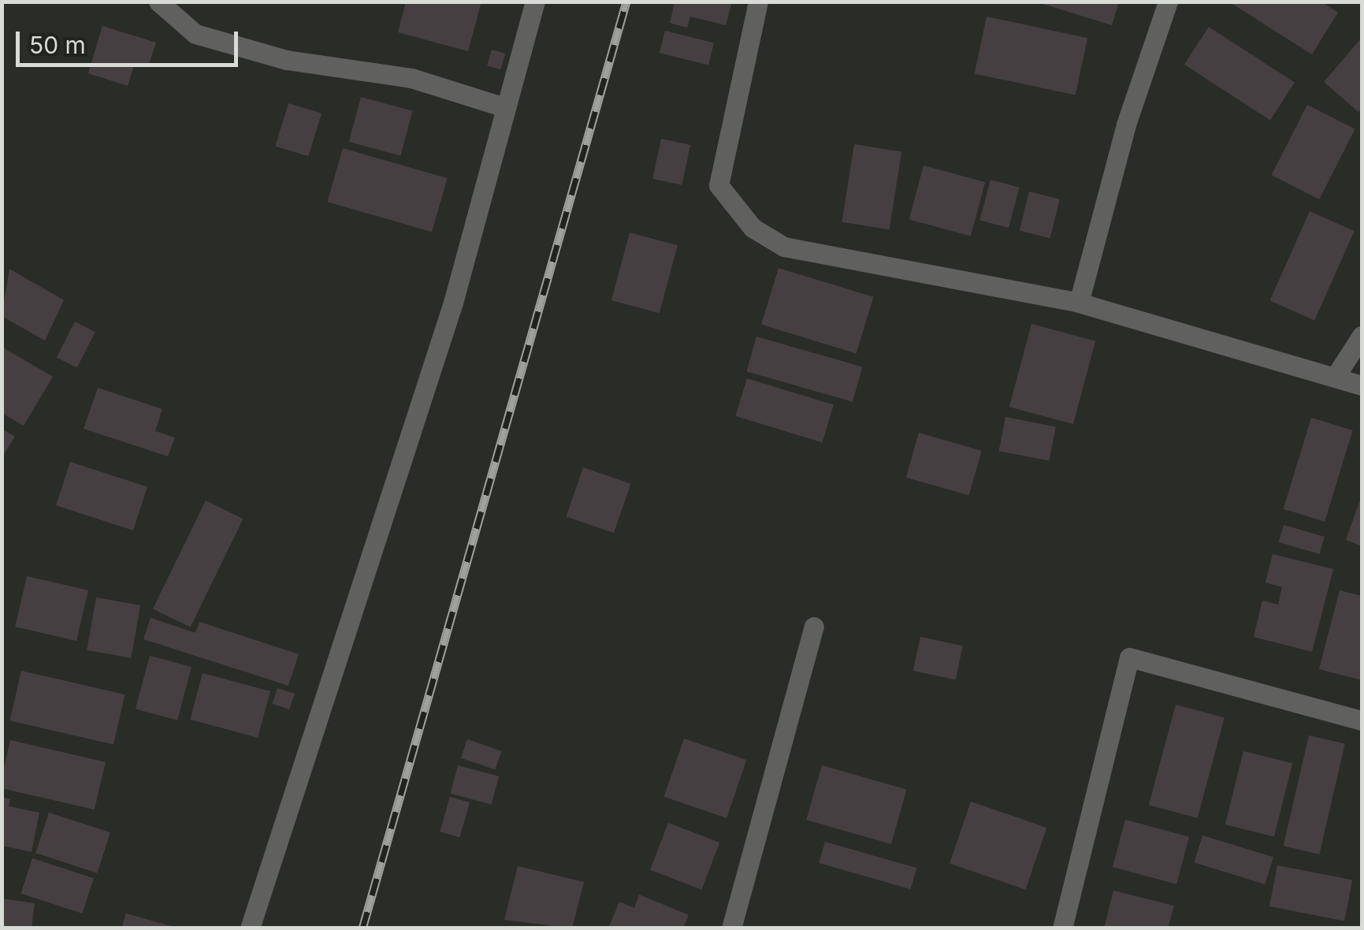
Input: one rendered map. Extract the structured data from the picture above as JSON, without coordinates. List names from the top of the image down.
{
  "scale_bar": "50 m"
}
